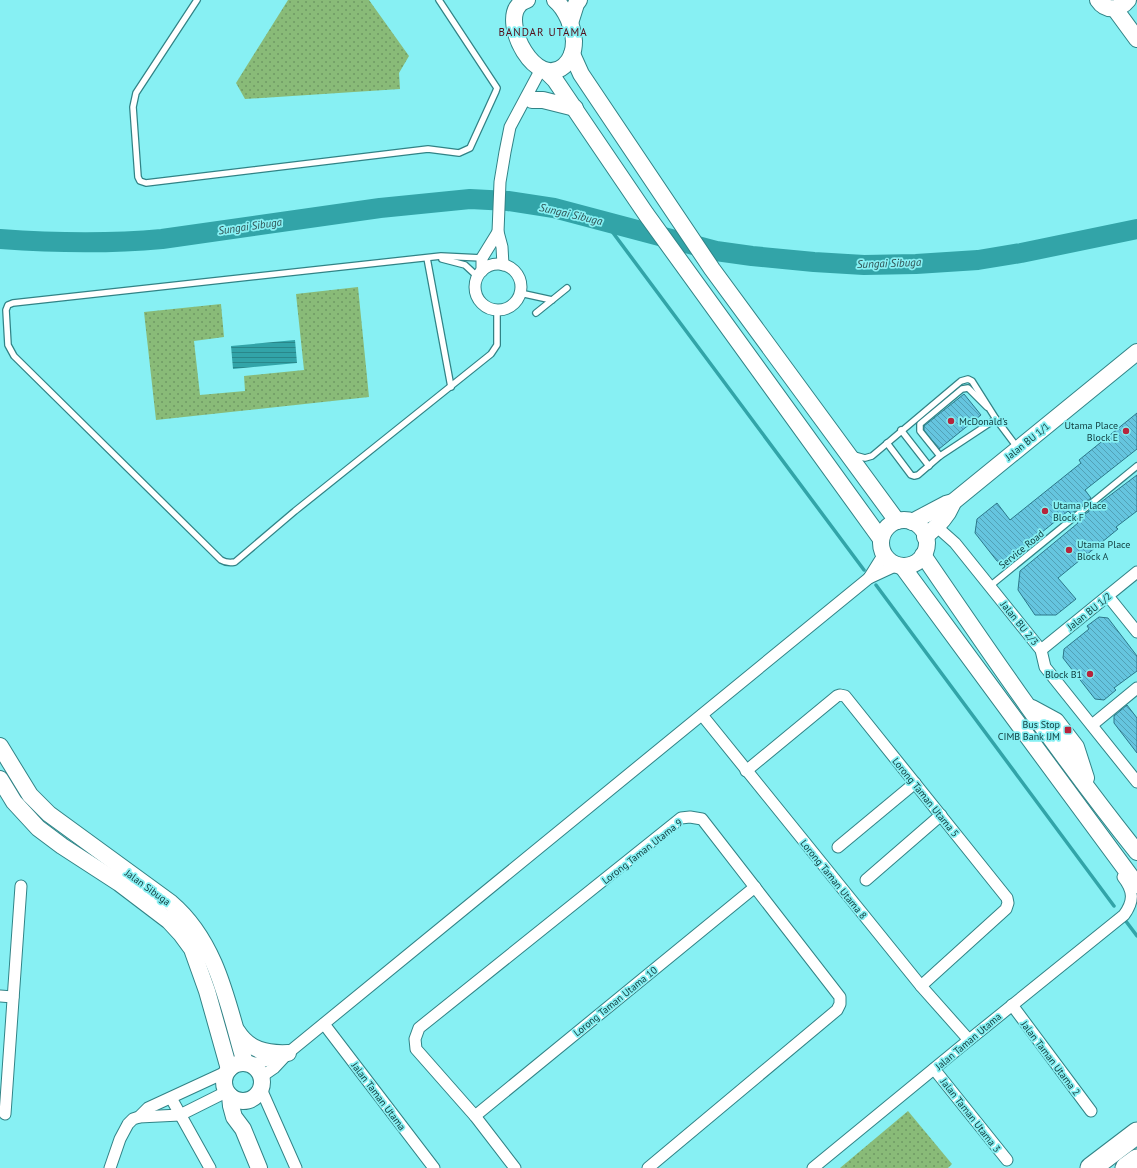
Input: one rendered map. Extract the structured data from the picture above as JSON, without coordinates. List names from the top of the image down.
{
  "streets": {
    "street": [
      "Jalan BU 1/1",
      "Jalan BU 1/2",
      "Jalan BU 2/3",
      "Lorong Taman Utama 5",
      "Lorong Taman Utama 9",
      "Lorong Taman Utama 8",
      "Jalan Sibuga",
      "Lorong Taman Utama 10",
      "Jalan Taman Utama",
      "Jalan Taman Utama 2",
      "Jalan Taman Utama 3"
    ],
    "lane": ["Service Road"]
  },
  "crossings": [
    ["Jalan BU 1/1", "Jalan BU 2/3"],
    ["Service Road", "Jalan BU 2/3"],
    ["Jalan BU 1/2", "Jalan BU 2/3"],
    ["Lorong Taman Utama 5", "Lorong Taman Utama 8"],
    ["Lorong Taman Utama 9", "Lorong Taman Utama 10"],
    ["Lorong Taman Utama 8", "Jalan Taman Utama"],
    ["Jalan Taman Utama", "Jalan Taman Utama 2"],
    ["Jalan Taman Utama", "Jalan Taman Utama 3"]
  ],
  "districts": ["BANDAR UTAMA"],
  "water": ["Sungai Sibuga"],
  "places": {
    "other": [
      "McDonald's",
      "Utama Place Block E",
      "Utama Place Block F",
      "Utama Place Block A",
      "Block B1"
    ],
    "transit": ["Bus Stop CIMB Bank IJM"]
  }
}
